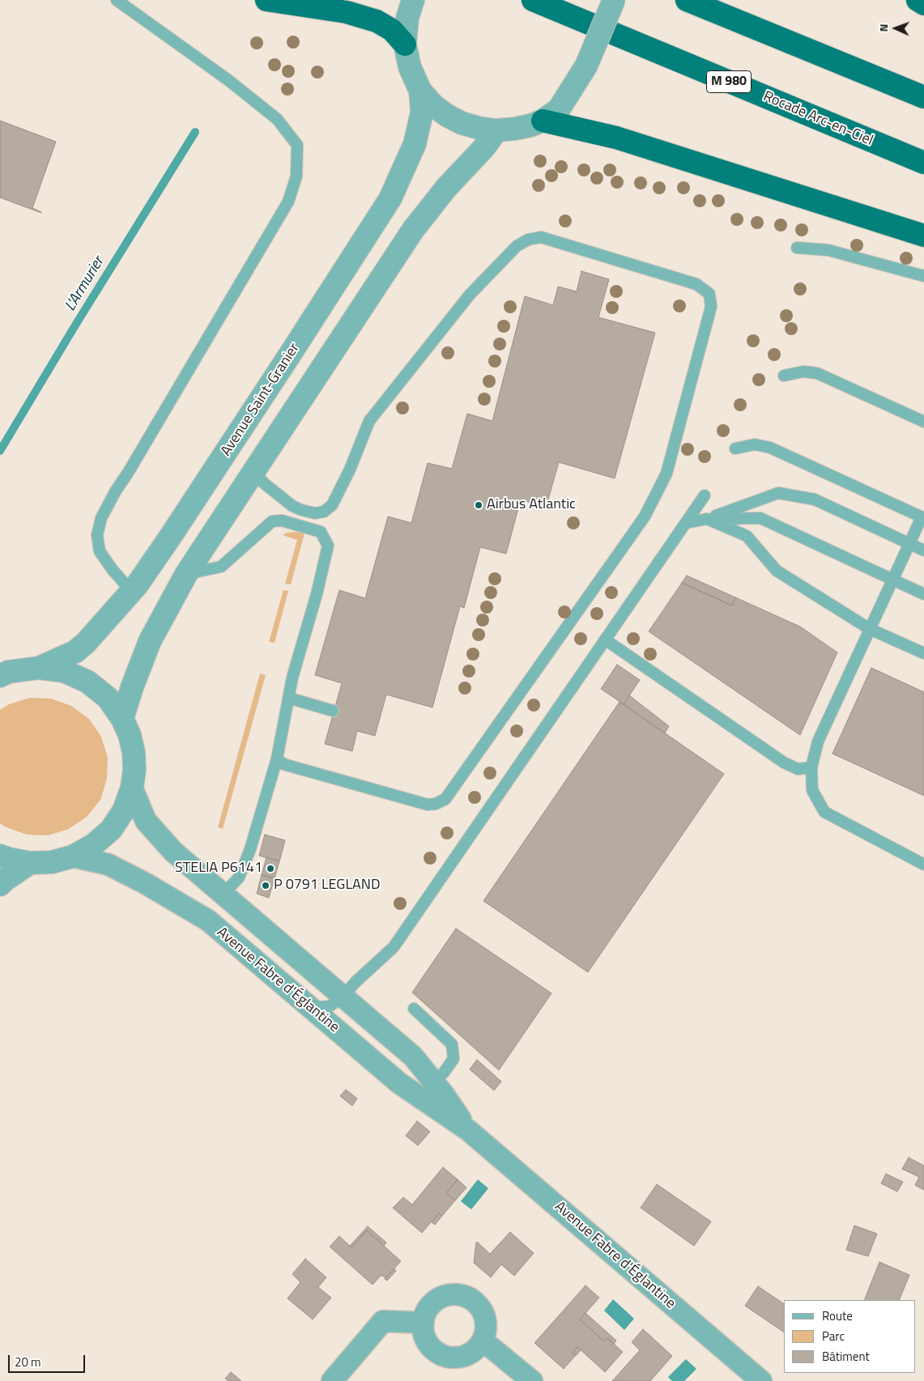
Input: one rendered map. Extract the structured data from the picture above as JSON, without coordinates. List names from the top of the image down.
{
  "streets": {
    "highway": ["M 980", "Rocade Arc-en-Ciel"],
    "street": ["Avenue Saint-Granier", "Avenue Fabre d'Églantine"]
  },
  "water": ["L'Armurier"],
  "places": ["Airbus Atlantic", "STELIA P6141", "P 0791 LEGLAND"],
  "legend": ["Route", "Parc", "Bâtiment"],
  "scale_bar": "20 m",
  "north": "left"
}
